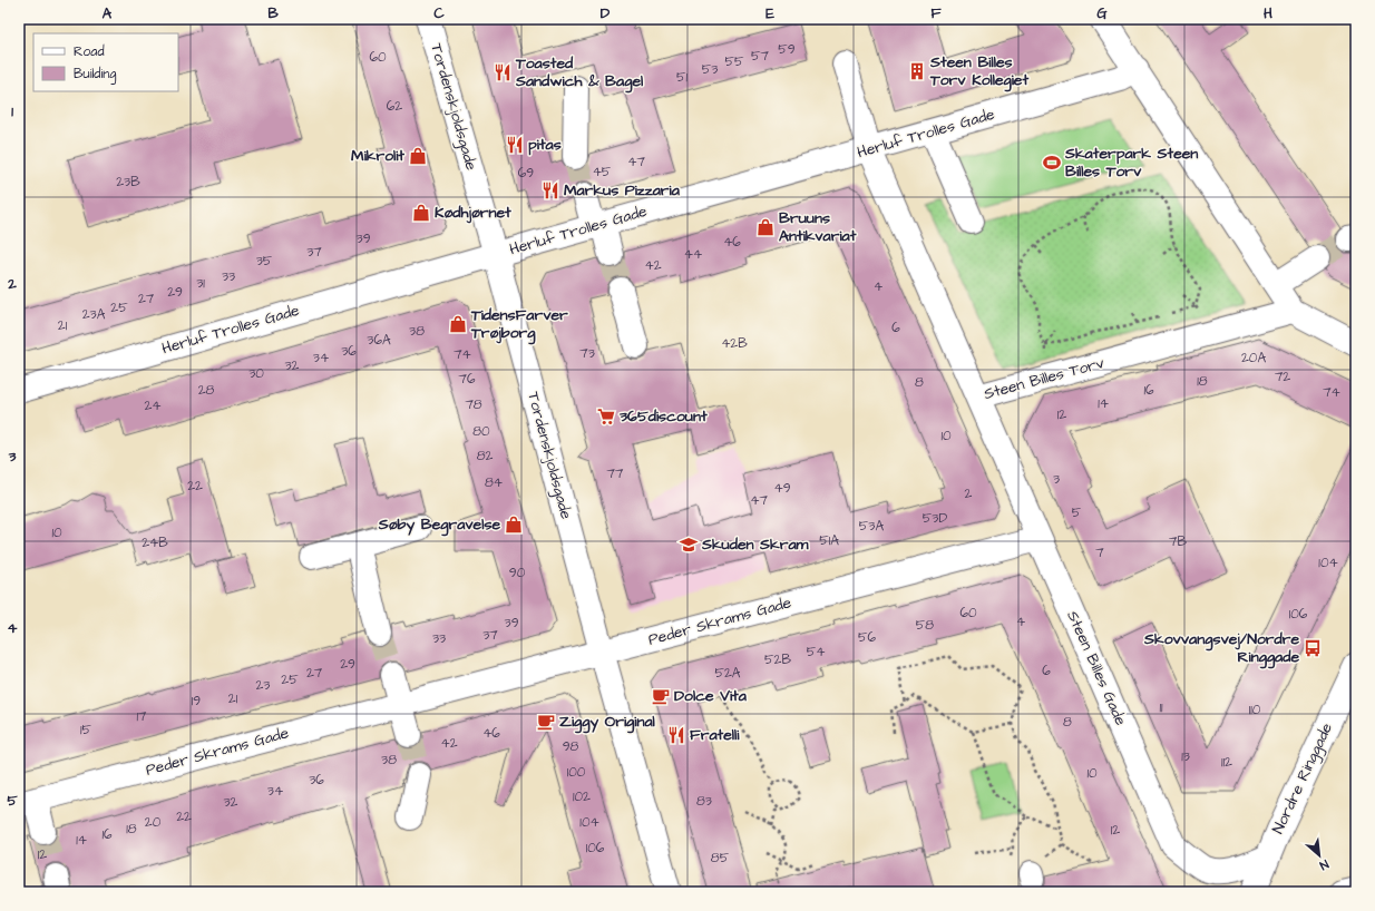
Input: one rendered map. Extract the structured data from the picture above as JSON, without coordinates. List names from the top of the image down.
{
  "streets": {
    "street": [
      "Tordenskjoldsgade",
      "Herluf Trolles Gade",
      "Steen Billes Torv",
      "Peder Skrams Gade",
      "Steen Billes Gade",
      "Nordre Ringgade"
    ]
  },
  "crossings": [
    ["Tordenskjoldsgade", "Herluf Trolles Gade"],
    ["Tordenskjoldsgade", "Peder Skrams Gade"],
    ["Herluf Trolles Gade", "Steen Billes Torv"],
    ["Steen Billes Torv", "Steen Billes Gade"],
    ["Peder Skrams Gade", "Steen Billes Gade"],
    ["Steen Billes Gade", "Nordre Ringgade"]
  ],
  "places": {
    "building": ["Steen Billes Torv Kollegiet"],
    "restaurant": [
      "Toasted Sandwich & Bagel",
      "pitas",
      "Markus Pizzaria",
      "Fratelli"
    ],
    "shop": [
      "Mikrolit",
      "Kødhjørnet",
      "Bruuns Antikvariat",
      "TidensFarver Trøjborg",
      "Søby Begravelse"
    ],
    "sports": ["Skaterpark Steen Billes Torv"],
    "supermarket": ["365discount"],
    "school or university": ["Skuden Skram"],
    "bus stop": ["Skovvangsvej/Nordre Ringgade"],
    "cafe": ["Dolce Vita", "Ziggy Original"]
  },
  "house_numbers": [
    "59",
    "57",
    "60",
    "55",
    "53",
    "51",
    "62",
    "47",
    "45",
    "69",
    "23B",
    "39",
    "46",
    "37",
    "44",
    "35",
    "42",
    "33",
    "31",
    "4",
    "29",
    "27",
    "25",
    "23A",
    "21",
    "6",
    "38",
    "36A",
    "42B",
    "36",
    "73",
    "74",
    "34",
    "20A",
    "32",
    "30",
    "72",
    "76",
    "18",
    "8",
    "28",
    "16",
    "74",
    "14",
    "78",
    "24",
    "12",
    "80",
    "10",
    "82",
    "77",
    "3",
    "84",
    "22",
    "49",
    "2",
    "47",
    "5",
    "53D",
    "53A",
    "10",
    "51A",
    "7B",
    "24B",
    "7",
    "104",
    "90",
    "60",
    "106",
    "4",
    "39",
    "58",
    "37",
    "56",
    "33",
    "54",
    "52B",
    "29",
    "6",
    "27",
    "52A",
    "25",
    "23",
    "21",
    "19",
    "11",
    "110",
    "17",
    "8",
    "15",
    "46",
    "42",
    "98",
    "13",
    "38",
    "112",
    "100",
    "10",
    "36",
    "34",
    "102",
    "83",
    "32",
    "22",
    "20",
    "104",
    "18",
    "12",
    "16",
    "14",
    "106",
    "12",
    "85"
  ],
  "legend": ["Road", "Building"],
  "north": "bottom right",
  "grid": {
    "columns": [
      "A",
      "B",
      "C",
      "D",
      "E",
      "F",
      "G",
      "H"
    ],
    "rows": [
      "1",
      "2",
      "3",
      "4",
      "5"
    ]
  }
}
